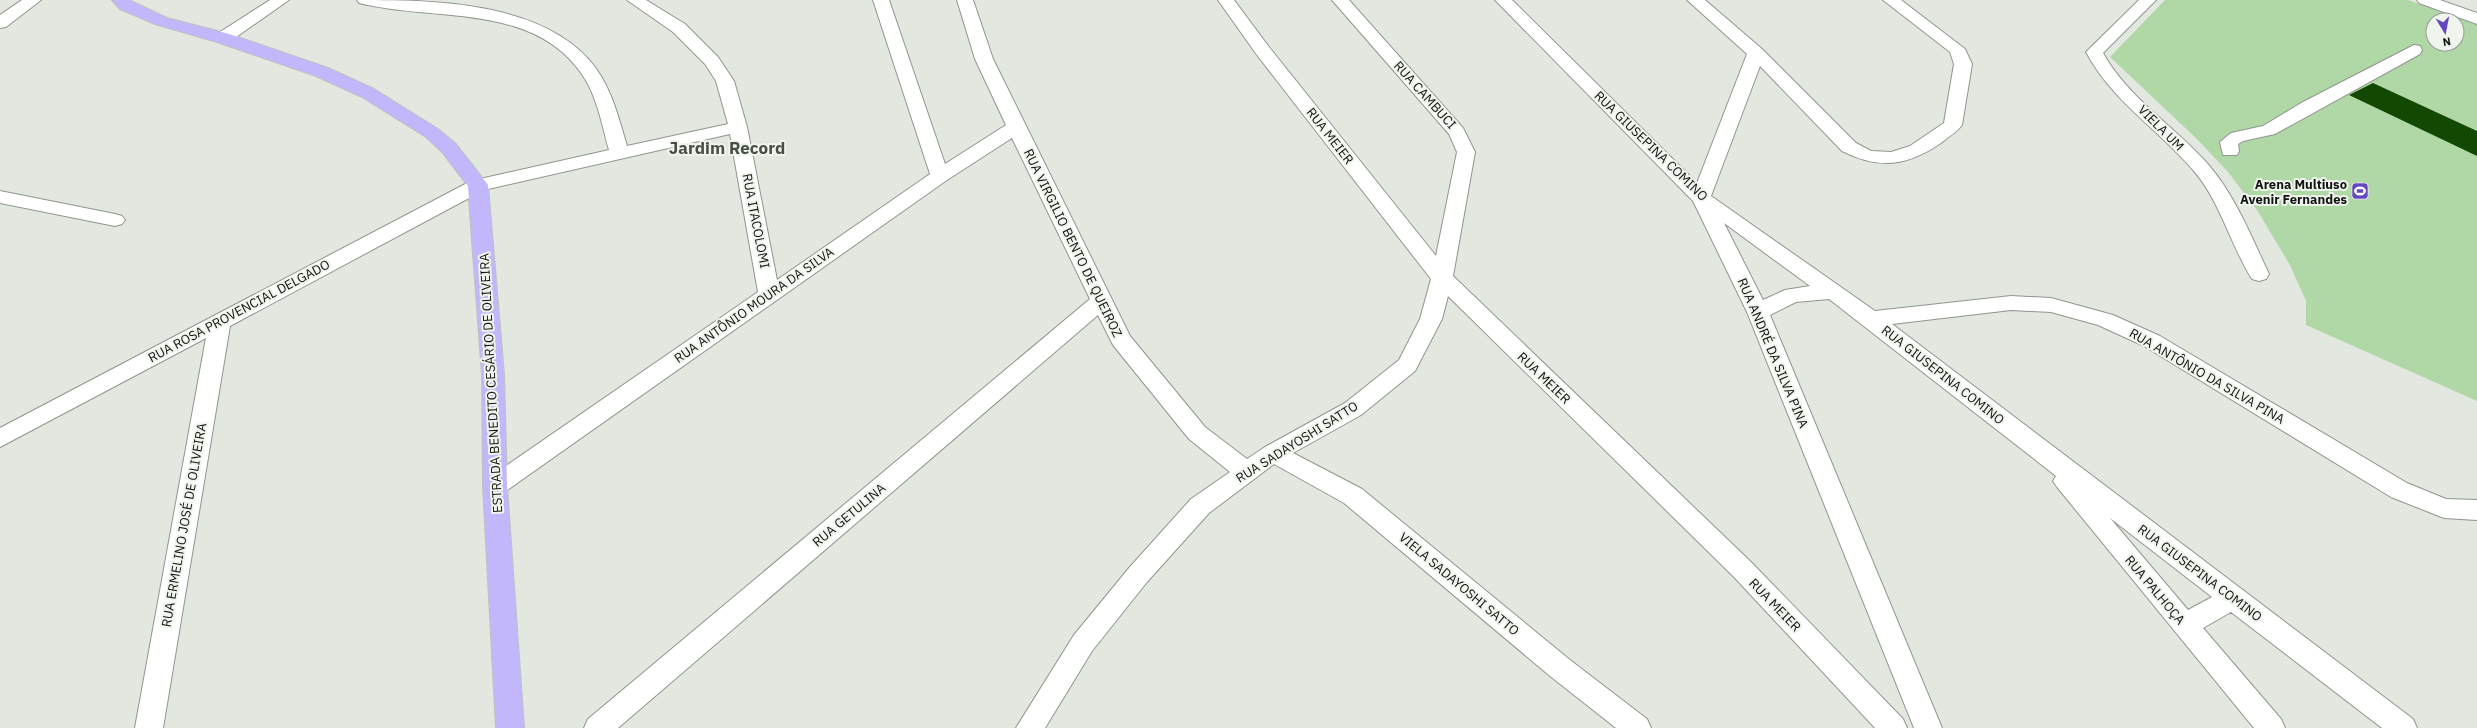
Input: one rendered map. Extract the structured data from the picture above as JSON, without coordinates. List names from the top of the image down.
{
  "streets": {
    "main road": ["ESTRADA BENEDITO CESÁRIO DE OLIVEIRA"],
    "street": [
      "RUA CAMBUCI",
      "VIELA UM",
      "RUA MEIER",
      "RUA GIUSEPINA COMINO",
      "RUA ITACOLOMI",
      "RUA VIRGILIO BENTO DE QUEIROZ",
      "RUA ANTÔNIO MOURA DA SILVA",
      "RUA ROSA PROVENCIAL DELGADO",
      "RUA ANDRÉ DA SILVA PINA",
      "RUA ANTÔNIO DA SILVA PINA",
      "RUA SADAYOSHI SATTO",
      "RUA GETULINA",
      "RUA ERMELINO JOSÉ DE OLIVEIRA",
      "VIELA SADAYOSHI SATTO",
      "RUA PALHOÇA"
    ]
  },
  "crossings": [
    ["RUA CAMBUCI", "RUA MEIER"],
    ["RUA CAMBUCI", "RUA SADAYOSHI SATTO"],
    ["RUA MEIER", "RUA SADAYOSHI SATTO"],
    ["RUA GIUSEPINA COMINO", "RUA ANDRÉ DA SILVA PINA"],
    ["RUA GIUSEPINA COMINO", "RUA ANTÔNIO DA SILVA PINA"],
    ["RUA GIUSEPINA COMINO", "RUA PALHOÇA"],
    ["RUA ITACOLOMI", "RUA ANTÔNIO MOURA DA SILVA"],
    ["RUA ITACOLOMI", "RUA ROSA PROVENCIAL DELGADO"],
    ["RUA VIRGILIO BENTO DE QUEIROZ", "RUA ANTÔNIO MOURA DA SILVA"],
    ["RUA VIRGILIO BENTO DE QUEIROZ", "RUA SADAYOSHI SATTO"],
    ["RUA VIRGILIO BENTO DE QUEIROZ", "RUA GETULINA"],
    ["RUA ANTÔNIO MOURA DA SILVA", "ESTRADA BENEDITO CESÁRIO DE OLIVEIRA"],
    ["RUA ROSA PROVENCIAL DELGADO", "ESTRADA BENEDITO CESÁRIO DE OLIVEIRA"],
    ["RUA ROSA PROVENCIAL DELGADO", "RUA ERMELINO JOSÉ DE OLIVEIRA"],
    ["RUA SADAYOSHI SATTO", "VIELA SADAYOSHI SATTO"]
  ],
  "districts": ["Jardim Record"],
  "places": {
    "sports": ["Arena Multiuso Avenir Fernandes"]
  },
  "north": "bottom"
}
